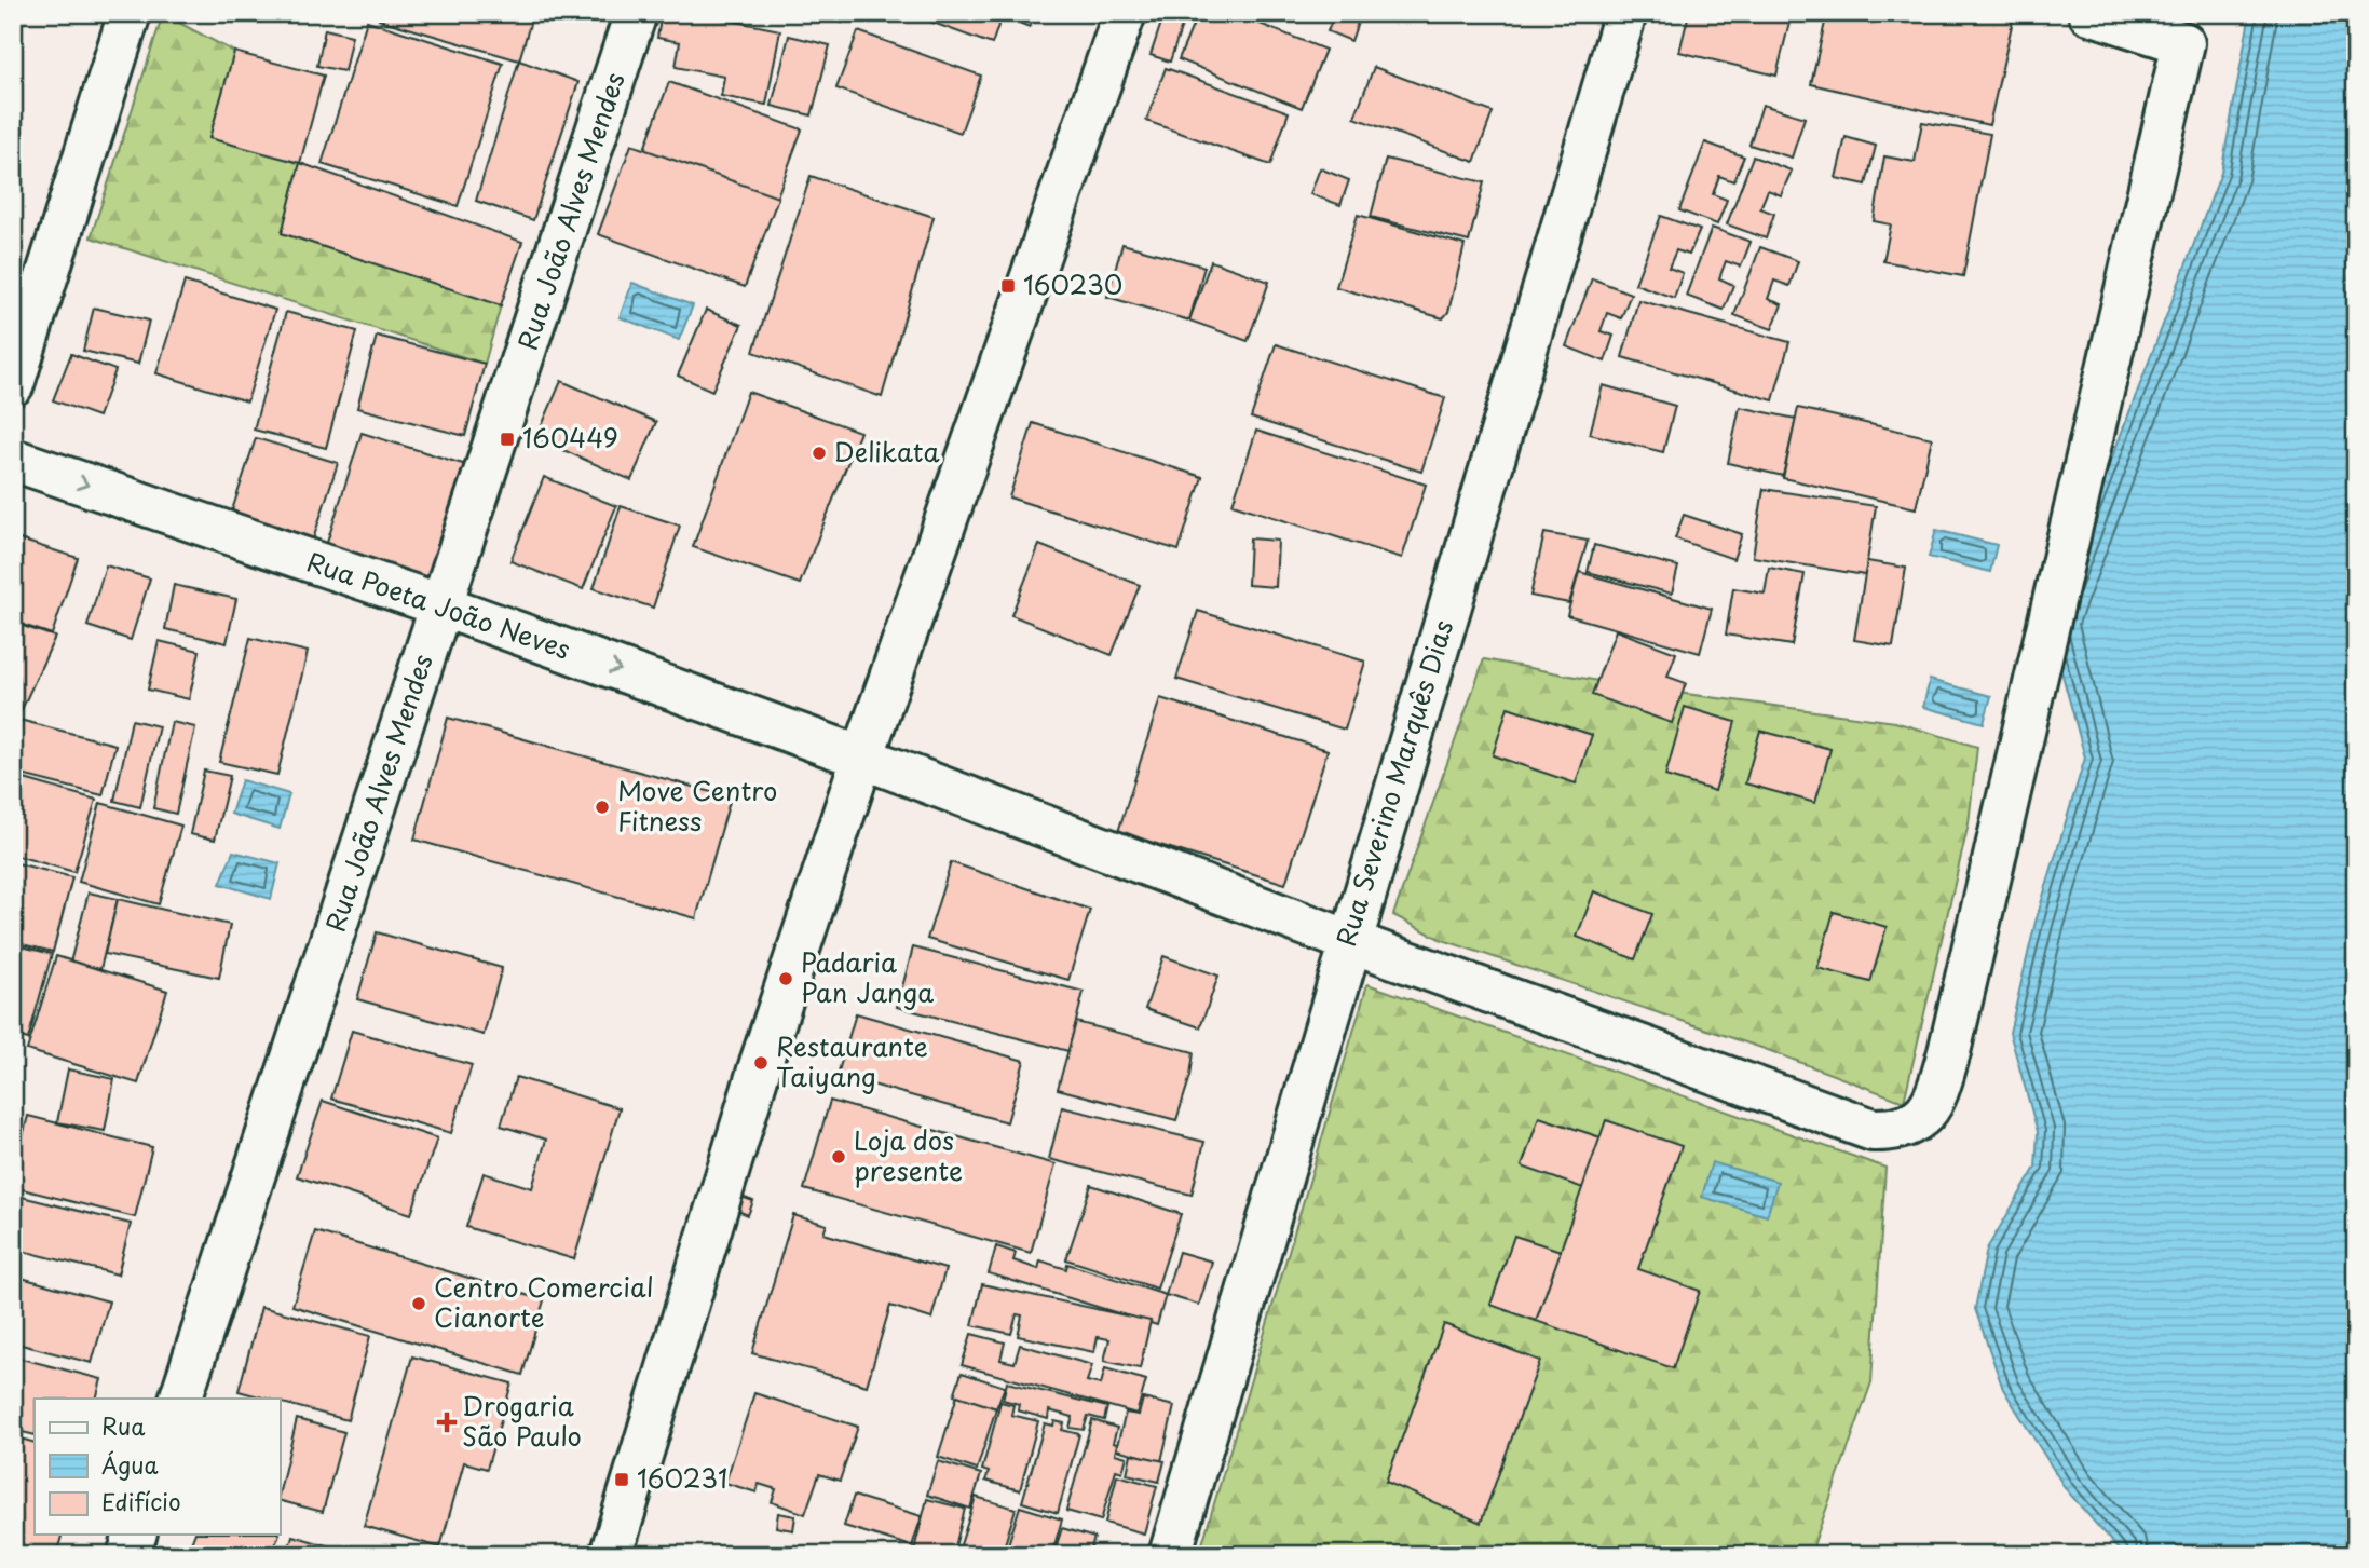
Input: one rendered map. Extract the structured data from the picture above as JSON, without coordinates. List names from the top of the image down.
{
  "streets": {
    "street": ["Rua João Alves Mendes", "Rua Poeta João Neves", "Rua Severino Marquês Dias"]
  },
  "crossings": [
    ["Rua João Alves Mendes", "Rua Poeta João Neves"],
    ["Rua Poeta João Neves", "Rua Severino Marquês Dias"]
  ],
  "places": {
    "transit": ["160230", "160449", "160231"],
    "other": [
      "Delikata",
      "Move Centro Fitness",
      "Padaria Pan Janga",
      "Restaurante Taiyang",
      "Loja dos presente",
      "Centro Comercial Cianorte"
    ],
    "health": ["Drogaria São Paulo"]
  },
  "legend": ["Rua", "Água", "Edifício"]
}
